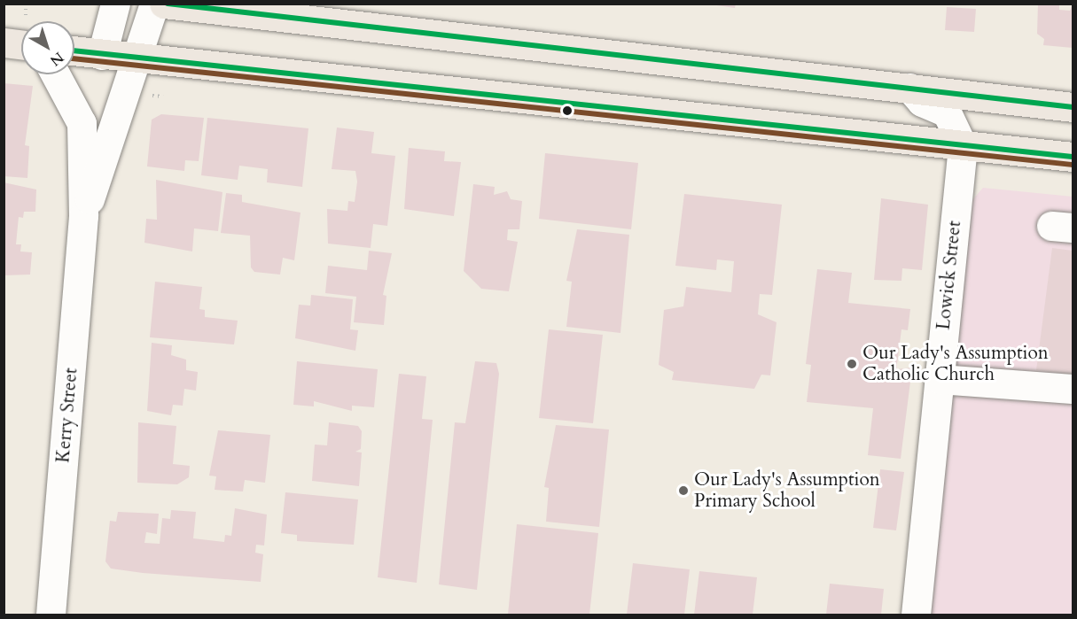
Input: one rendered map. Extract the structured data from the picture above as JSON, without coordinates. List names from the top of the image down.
{
  "streets": {
    "street": ["Lowick Street", "Kerry Street"]
  },
  "places": ["Our Lady's Assumption Catholic Church", "Our Lady's Assumption Primary School"],
  "north": "bottom right"
}
